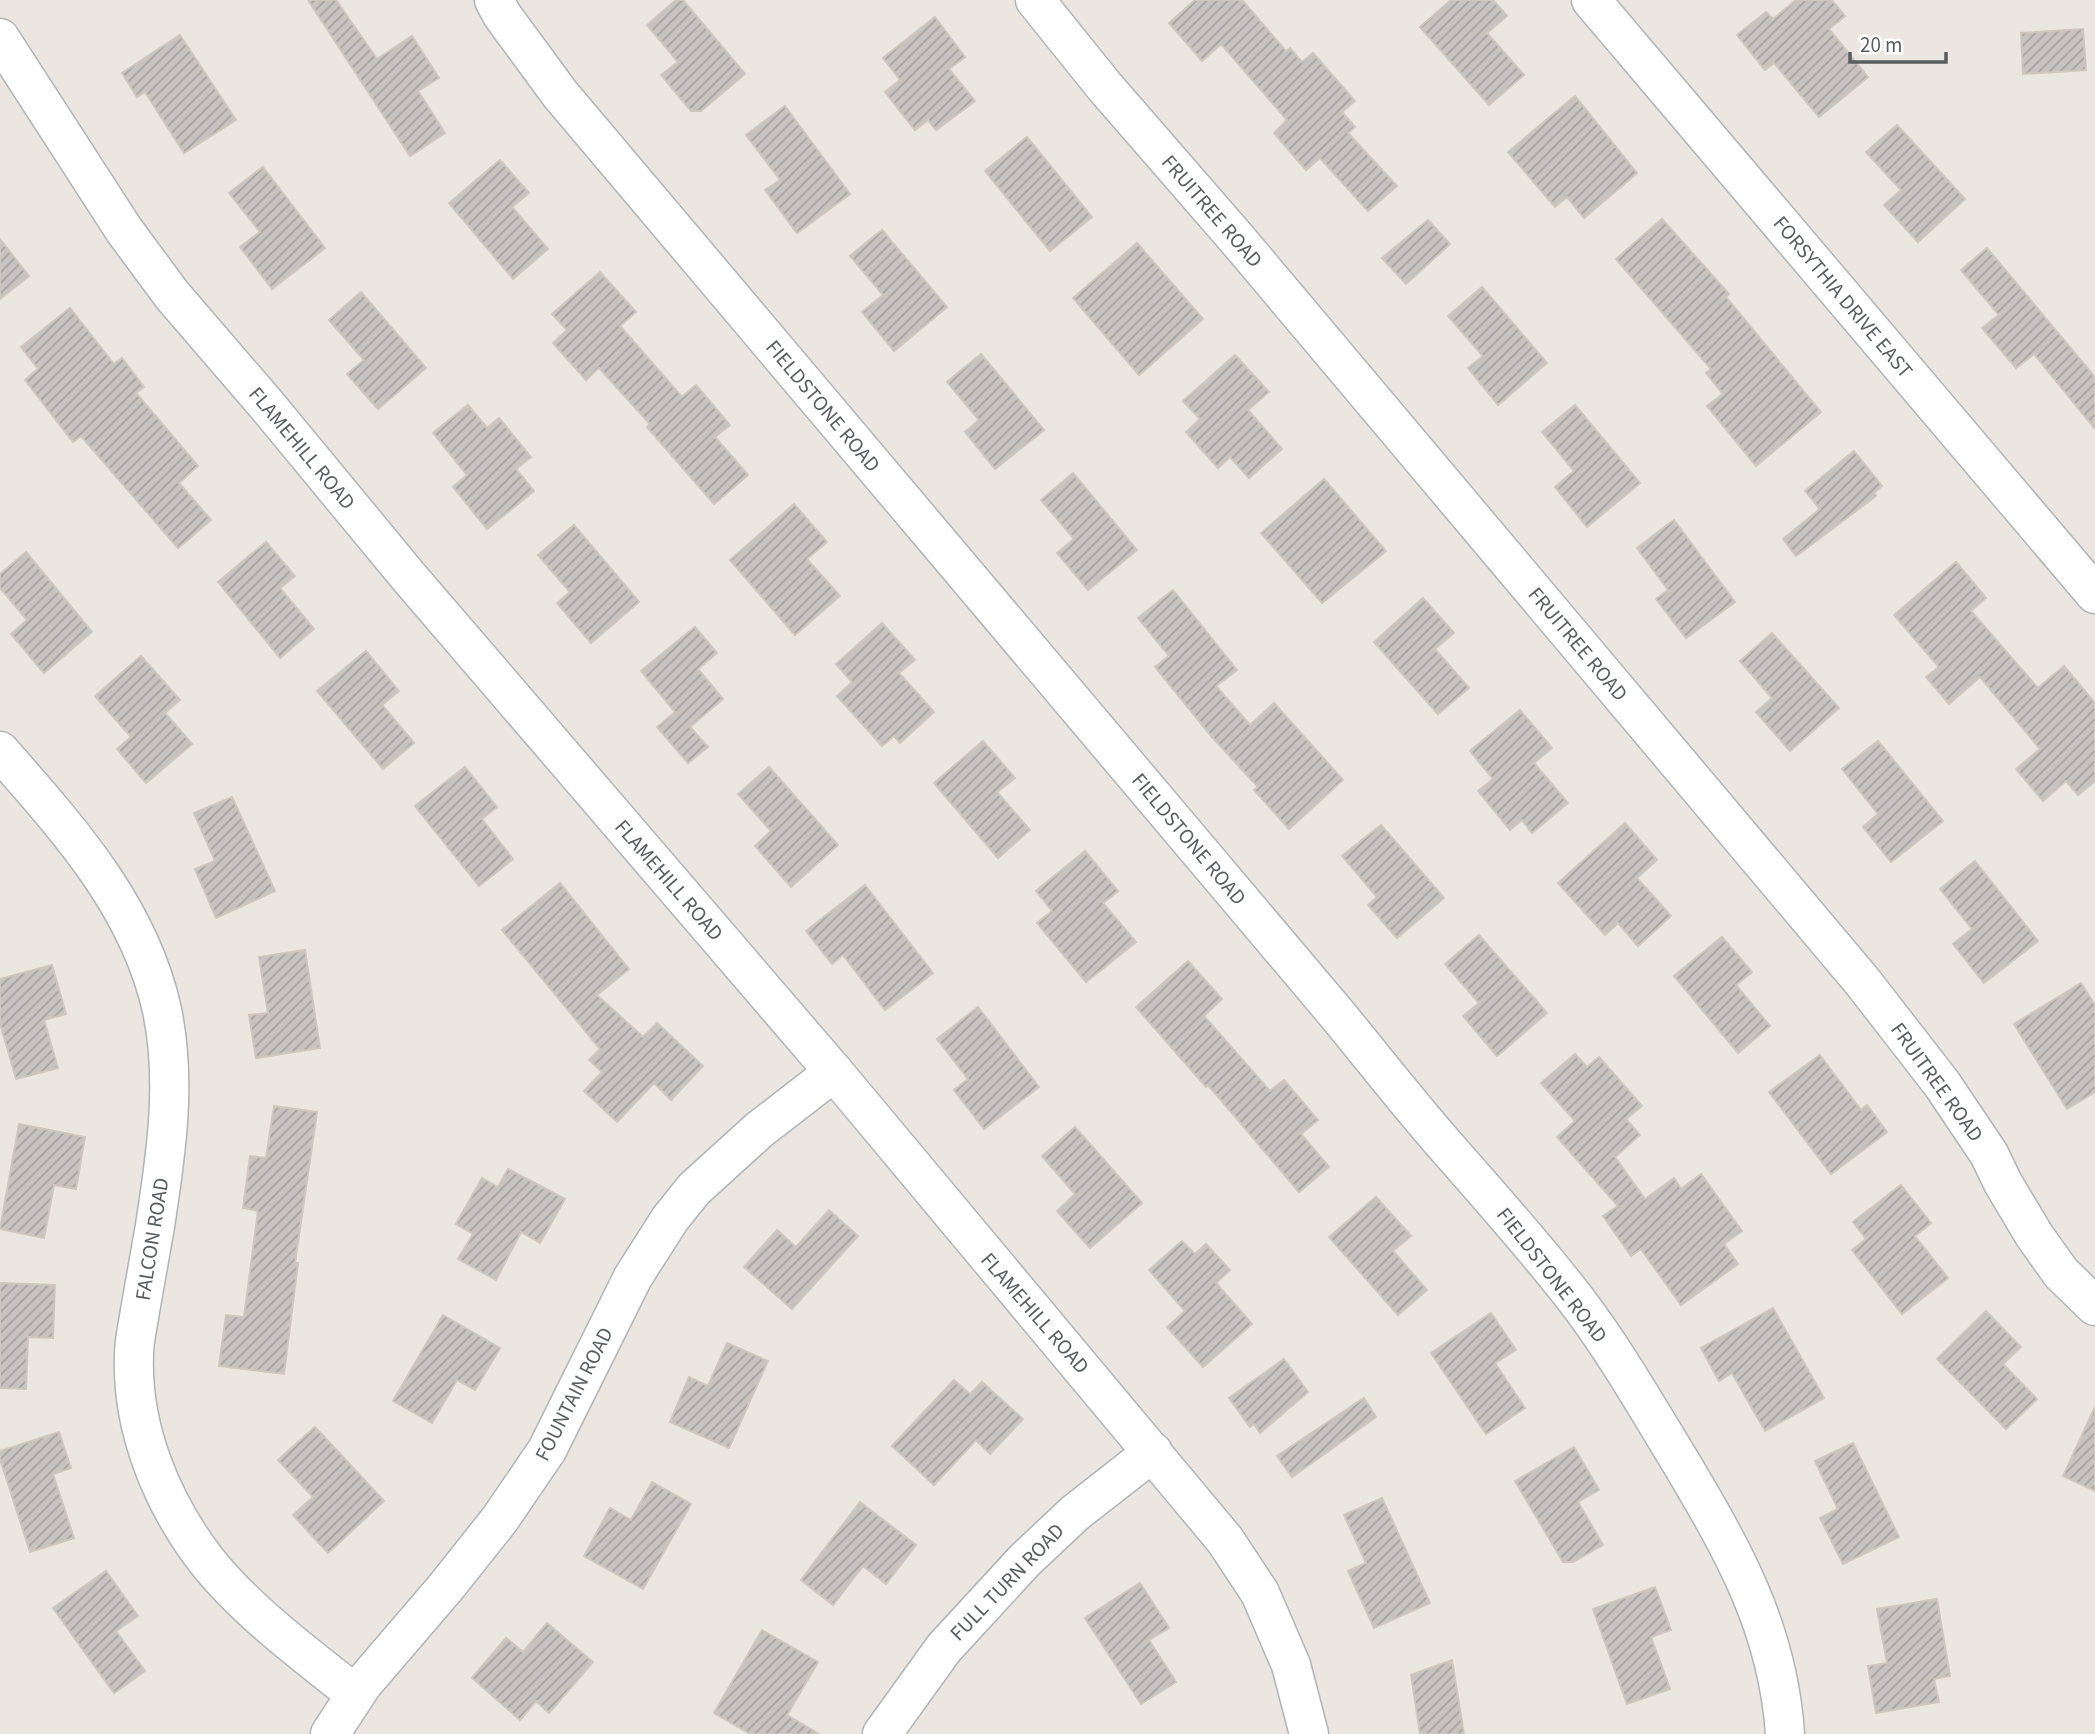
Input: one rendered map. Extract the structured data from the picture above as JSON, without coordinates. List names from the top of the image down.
{
  "streets": {
    "street": [
      "FRUITREE ROAD",
      "FORSYTHIA DRIVE EAST",
      "FIELDSTONE ROAD",
      "FLAMEHILL ROAD",
      "FALCON ROAD",
      "FOUNTAIN ROAD",
      "FULL TURN ROAD"
    ]
  },
  "crossings": [
    ["FLAMEHILL ROAD", "FOUNTAIN ROAD"],
    ["FLAMEHILL ROAD", "FULL TURN ROAD"],
    ["FALCON ROAD", "FOUNTAIN ROAD"]
  ],
  "scale_bar": "20 m"
}
